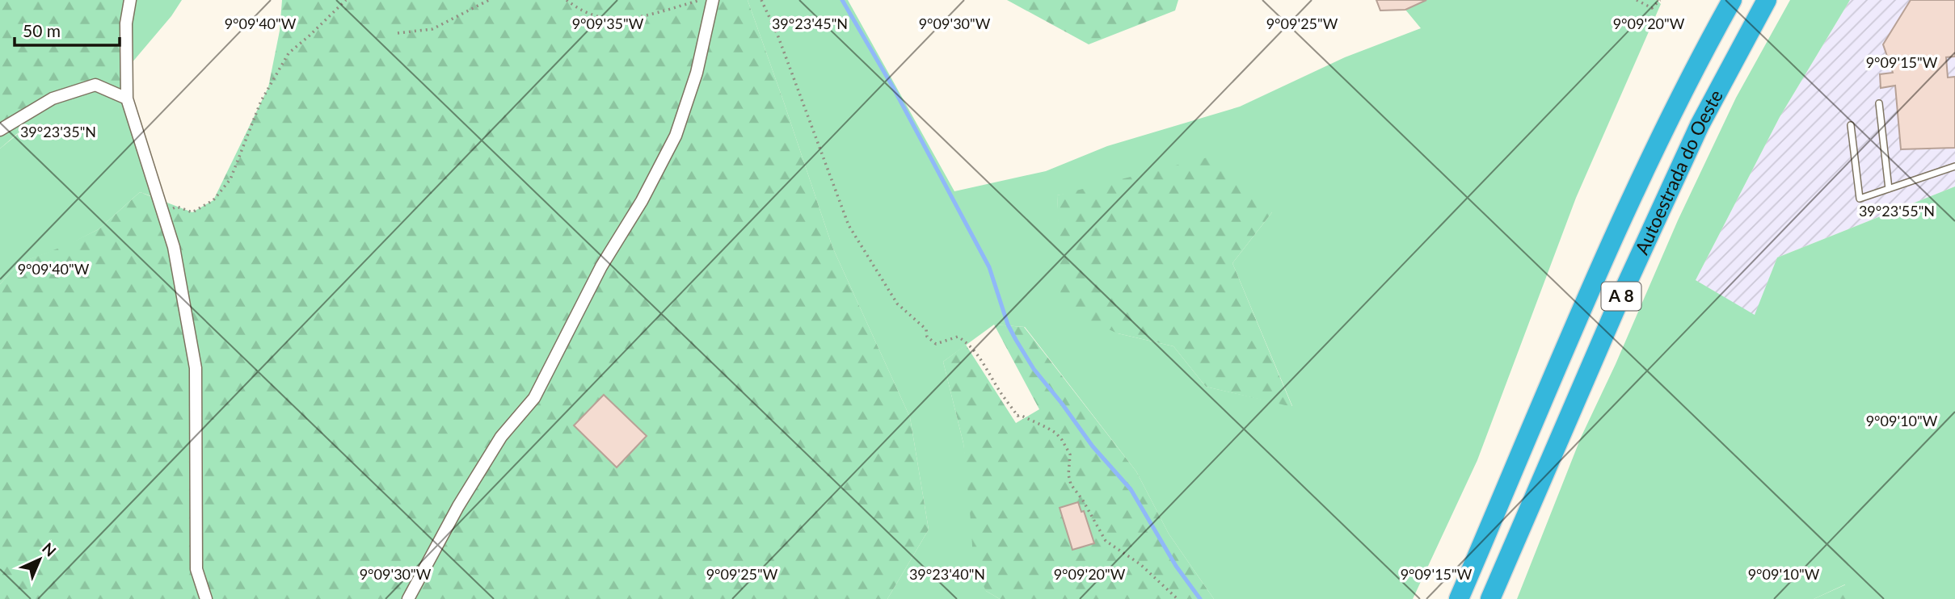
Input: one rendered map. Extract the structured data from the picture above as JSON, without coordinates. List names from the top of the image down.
{
  "streets": {
    "highway": ["Autoestrada do Oeste", "A 8"]
  },
  "scale_bar": "50 m",
  "north": "top right",
  "coordinates": [
    "39°23'45\"N",
    "9°09'40\"W",
    "9°09'35\"W",
    "9°09'30\"W",
    "9°09'25\"W",
    "9°09'20\"W",
    "9°09'15\"W",
    "39°23'35\"N",
    "39°23'55\"N",
    "9°09'10\"W",
    "39°23'40\"N"
  ]
}
